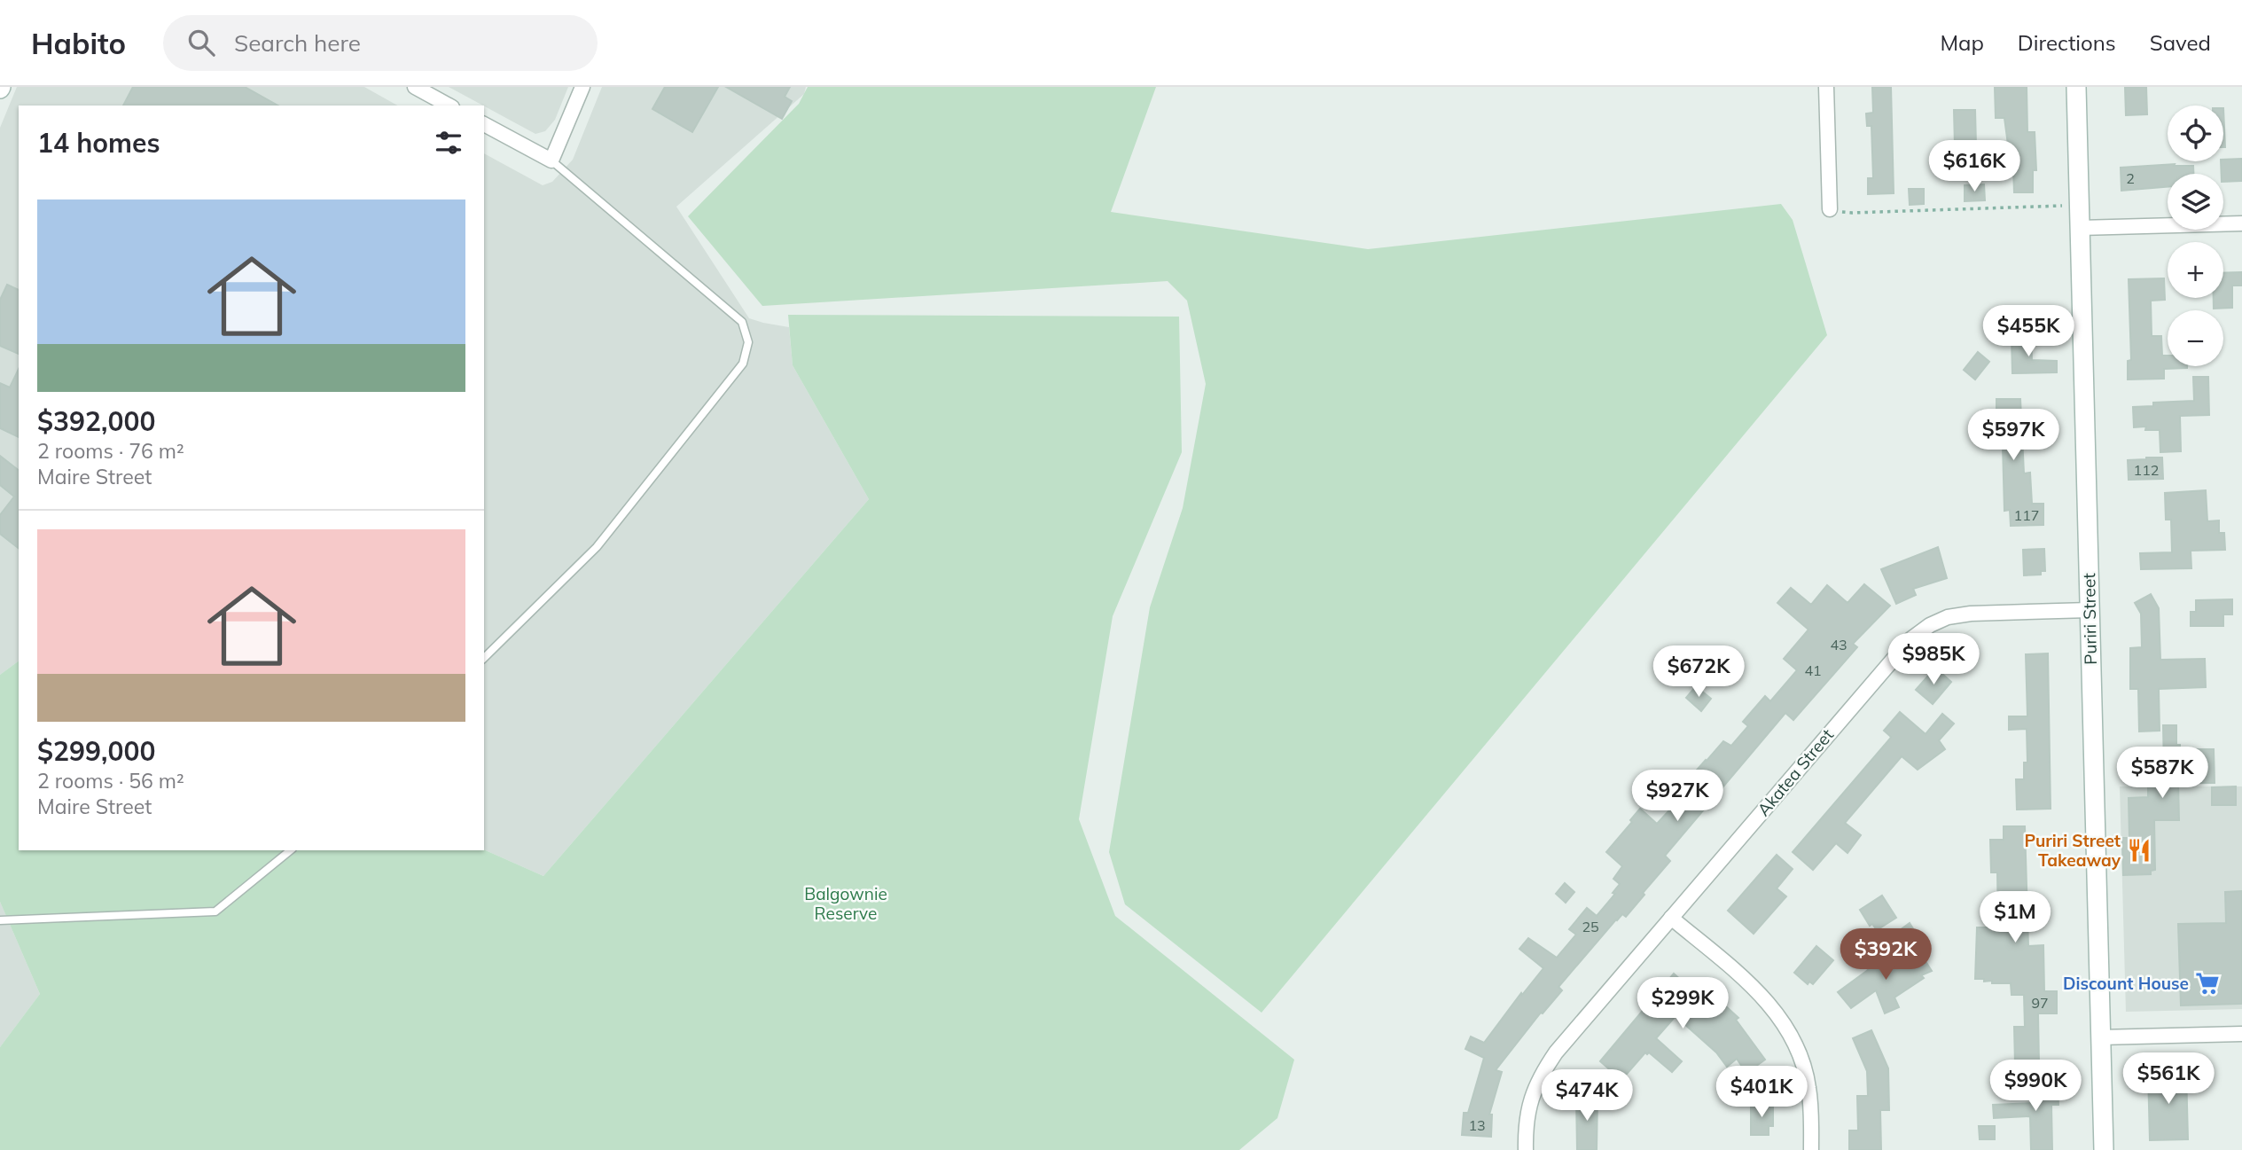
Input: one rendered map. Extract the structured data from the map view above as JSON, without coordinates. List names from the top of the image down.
{
  "streets": {
    "main road": ["Puriri Street"],
    "street": ["Akatea Street"]
  },
  "crossings": [
    ["Puriri Street", "Akatea Street"]
  ],
  "parks": ["Balgownie Reserve"],
  "places": {
    "restaurant": ["Puriri Street Takeaway"],
    "supermarket": ["Discount House"]
  },
  "house_numbers": [
    "2",
    "112",
    "117",
    "43",
    "41",
    "25",
    "97",
    "13"
  ],
  "page": {
    "header": "Habito",
    "search": "Search here",
    "nav": ["Map", "Directions", "Saved"],
    "map_buttons": ["+", "−"],
    "heading": "14 homes",
    "price": [
      "$616K",
      "$455K",
      "$597K",
      "$985K",
      "$672K",
      "$587K",
      "$927K",
      "$1M",
      "$392K",
      "$299K",
      "$561K",
      "$990K",
      "$401K",
      "$474K"
    ],
    "list": [
      {
        "name": "$392,000",
        "note": "2 rooms · 76 m² · Maire Street"
      },
      {
        "name": "$299,000",
        "note": "2 rooms · 56 m² · Maire Street"
      }
    ]
  }
}
